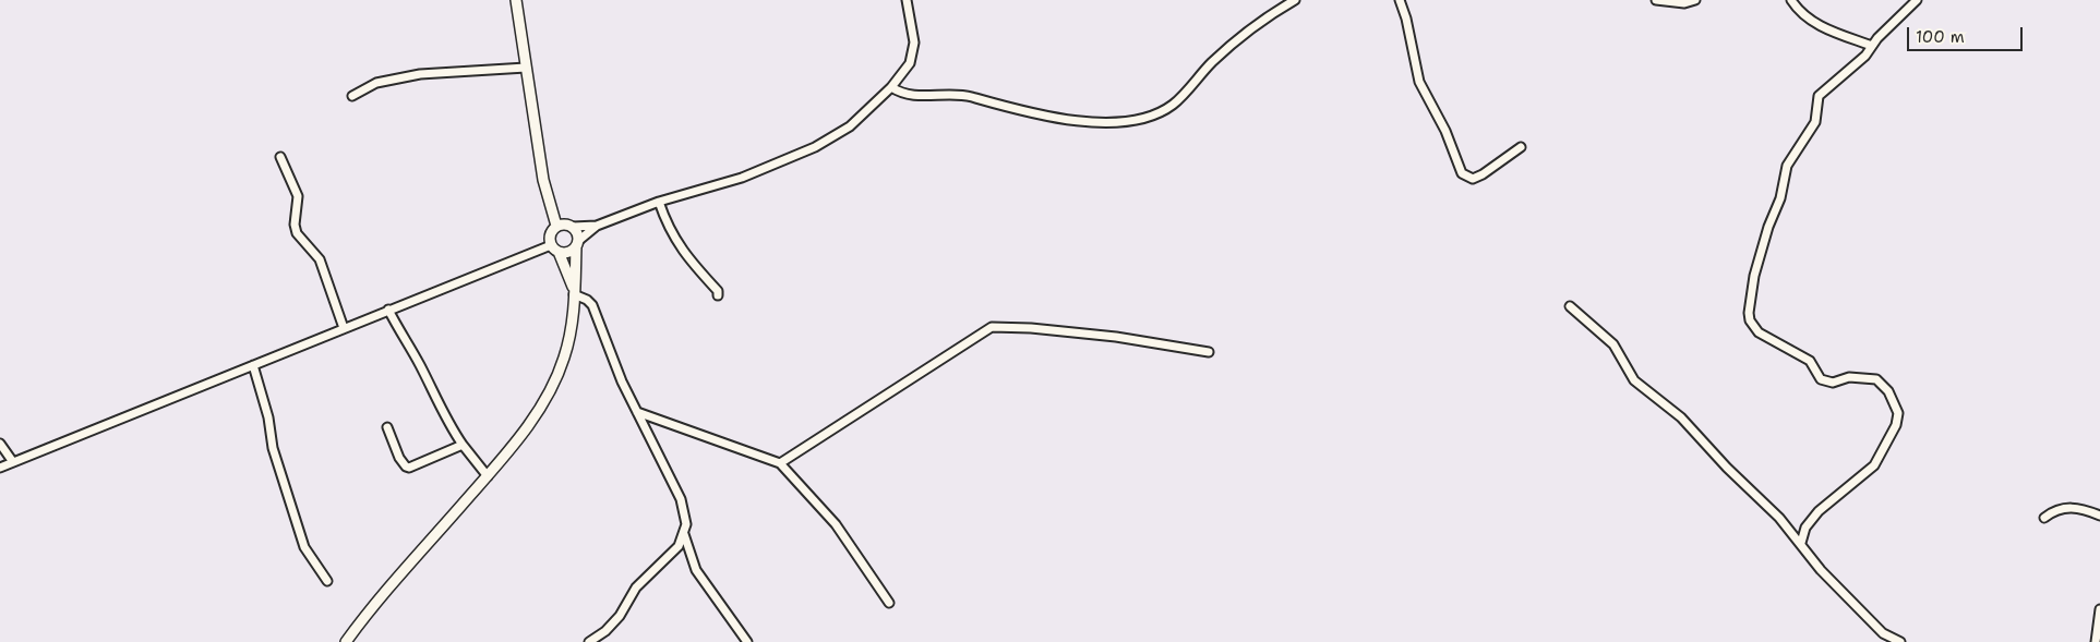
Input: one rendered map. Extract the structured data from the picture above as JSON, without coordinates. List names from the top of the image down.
{
  "scale_bar": "100 m"
}
